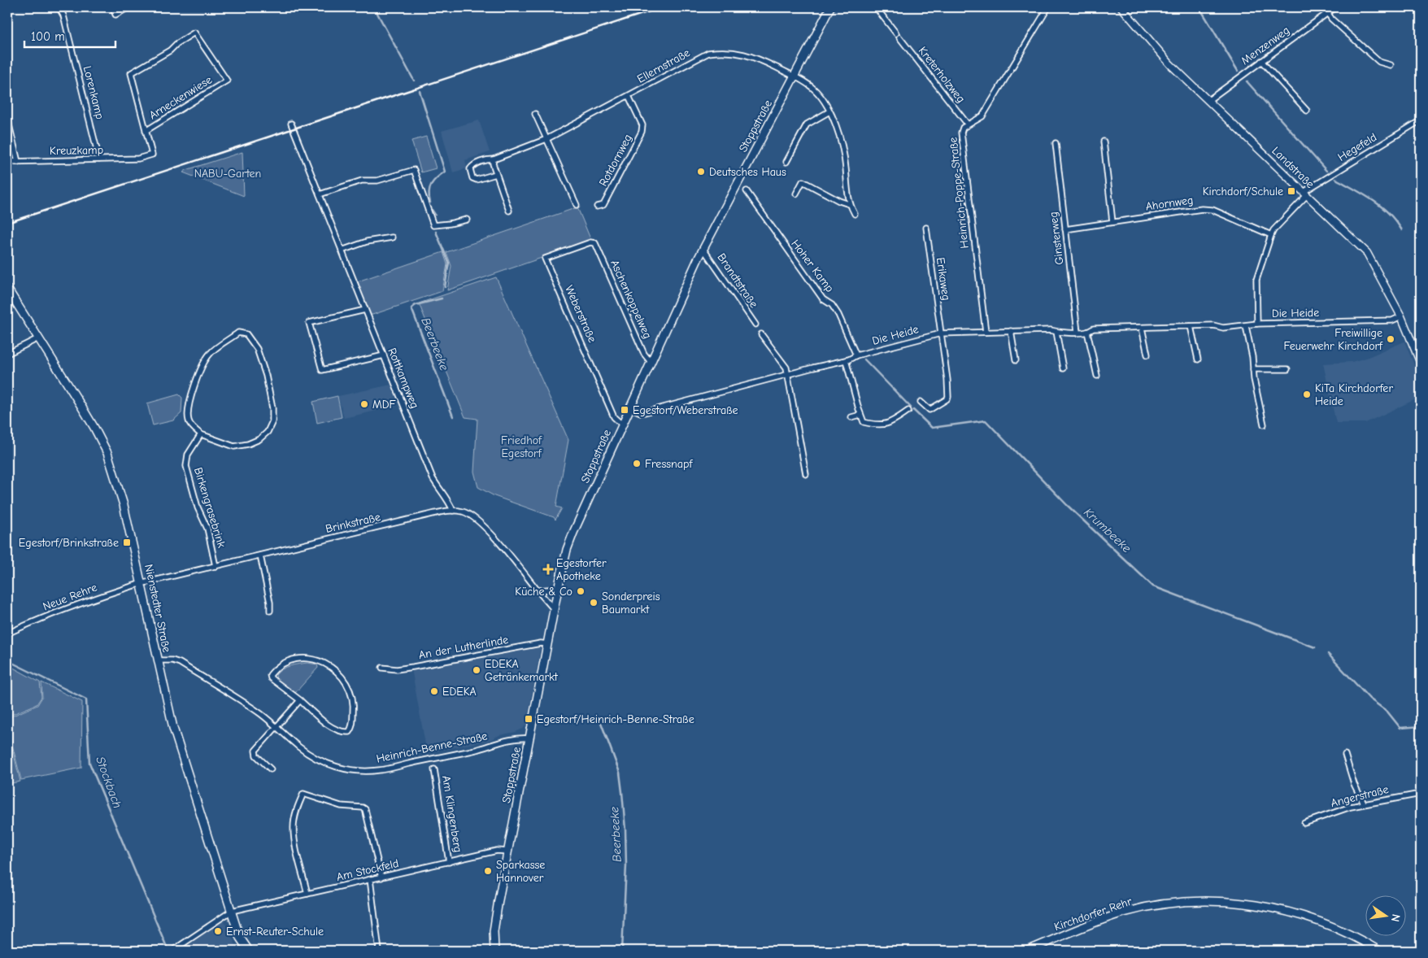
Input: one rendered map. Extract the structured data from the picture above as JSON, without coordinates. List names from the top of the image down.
{
  "streets": {
    "main road": ["Stoppstraße", "Nienstedter Straße", "Kirchdorfer Rehr"],
    "street": [
      "Menzenweg",
      "Ellernstraße",
      "Kreterholzweg",
      "Lorenkamp",
      "Arneckenwiese",
      "Hegefeld",
      "Kreuzkamp",
      "Rotdornweg",
      "Landstraße",
      "Heinrich-Poppe-Straße",
      "Ahornweg",
      "Ginsterweg",
      "Hoher Kamp",
      "Erikaweg",
      "Brandtstraße",
      "Aschenkoppelweg",
      "Die Heide",
      "Weberstraße",
      "Rottkampweg",
      "Birkengrasebrink",
      "Brinkstraße",
      "Neue Rehre",
      "An der Lutherlinde",
      "Heinrich-Benne-Straße",
      "Angerstraße",
      "Am Klingenberg",
      "Am Stockfeld"
    ]
  },
  "crossings": [
    ["Menzenweg", "Landstraße"],
    ["Ellernstraße", "Stoppstraße"],
    ["Ellernstraße", "Rotdornweg"],
    ["Kreterholzweg", "Heinrich-Poppe-Straße"],
    ["Lorenkamp", "Kreuzkamp"],
    ["Arneckenwiese", "Kreuzkamp"],
    ["Stoppstraße", "Brandtstraße"],
    ["Stoppstraße", "Aschenkoppelweg"],
    ["Stoppstraße", "Die Heide"],
    ["Stoppstraße", "Weberstraße"],
    ["Stoppstraße", "Brinkstraße"],
    ["Stoppstraße", "An der Lutherlinde"],
    ["Stoppstraße", "Heinrich-Benne-Straße"],
    ["Stoppstraße", "Am Stockfeld"],
    ["Hegefeld", "Landstraße"],
    ["Hegefeld", "Ahornweg"],
    ["Landstraße", "Die Heide"],
    ["Heinrich-Poppe-Straße", "Die Heide"],
    ["Ahornweg", "Ginsterweg"],
    ["Ginsterweg", "Die Heide"],
    ["Hoher Kamp", "Die Heide"],
    ["Erikaweg", "Die Heide"],
    ["Aschenkoppelweg", "Weberstraße"],
    ["Rottkampweg", "Brinkstraße"],
    ["Birkengrasebrink", "Brinkstraße"],
    ["Brinkstraße", "Neue Rehre"],
    ["Brinkstraße", "Nienstedter Straße"],
    ["Neue Rehre", "Nienstedter Straße"],
    ["Nienstedter Straße", "Heinrich-Benne-Straße"],
    ["Nienstedter Straße", "Am Stockfeld"],
    ["Am Klingenberg", "Am Stockfeld"]
  ],
  "water": ["Beerbeeke", "Krumbeeke", "Stockbach"],
  "parks": ["NABU-Garten", "Friedhof Egestorf"],
  "places": {
    "other": [
      "Deutsches Haus",
      "Freiwillige Feuerwehr Kirchdorf",
      "KiTa Kirchdorfer Heide",
      "MDF",
      "Fressnapf",
      "Küche & Co",
      "Sonderpreis Baumarkt",
      "EDEKA Getränkemarkt",
      "EDEKA",
      "Sparkasse Hannover",
      "Ernst-Reuter-Schule"
    ],
    "transit": [
      "Kirchdorf/Schule",
      "Egestorf/Weberstraße",
      "Egestorf/Brinkstraße",
      "Egestorf/Heinrich-Benne-Straße"
    ],
    "health": ["Egestorfer Apotheke"]
  },
  "scale_bar": "100 m",
  "north": "right"
}
